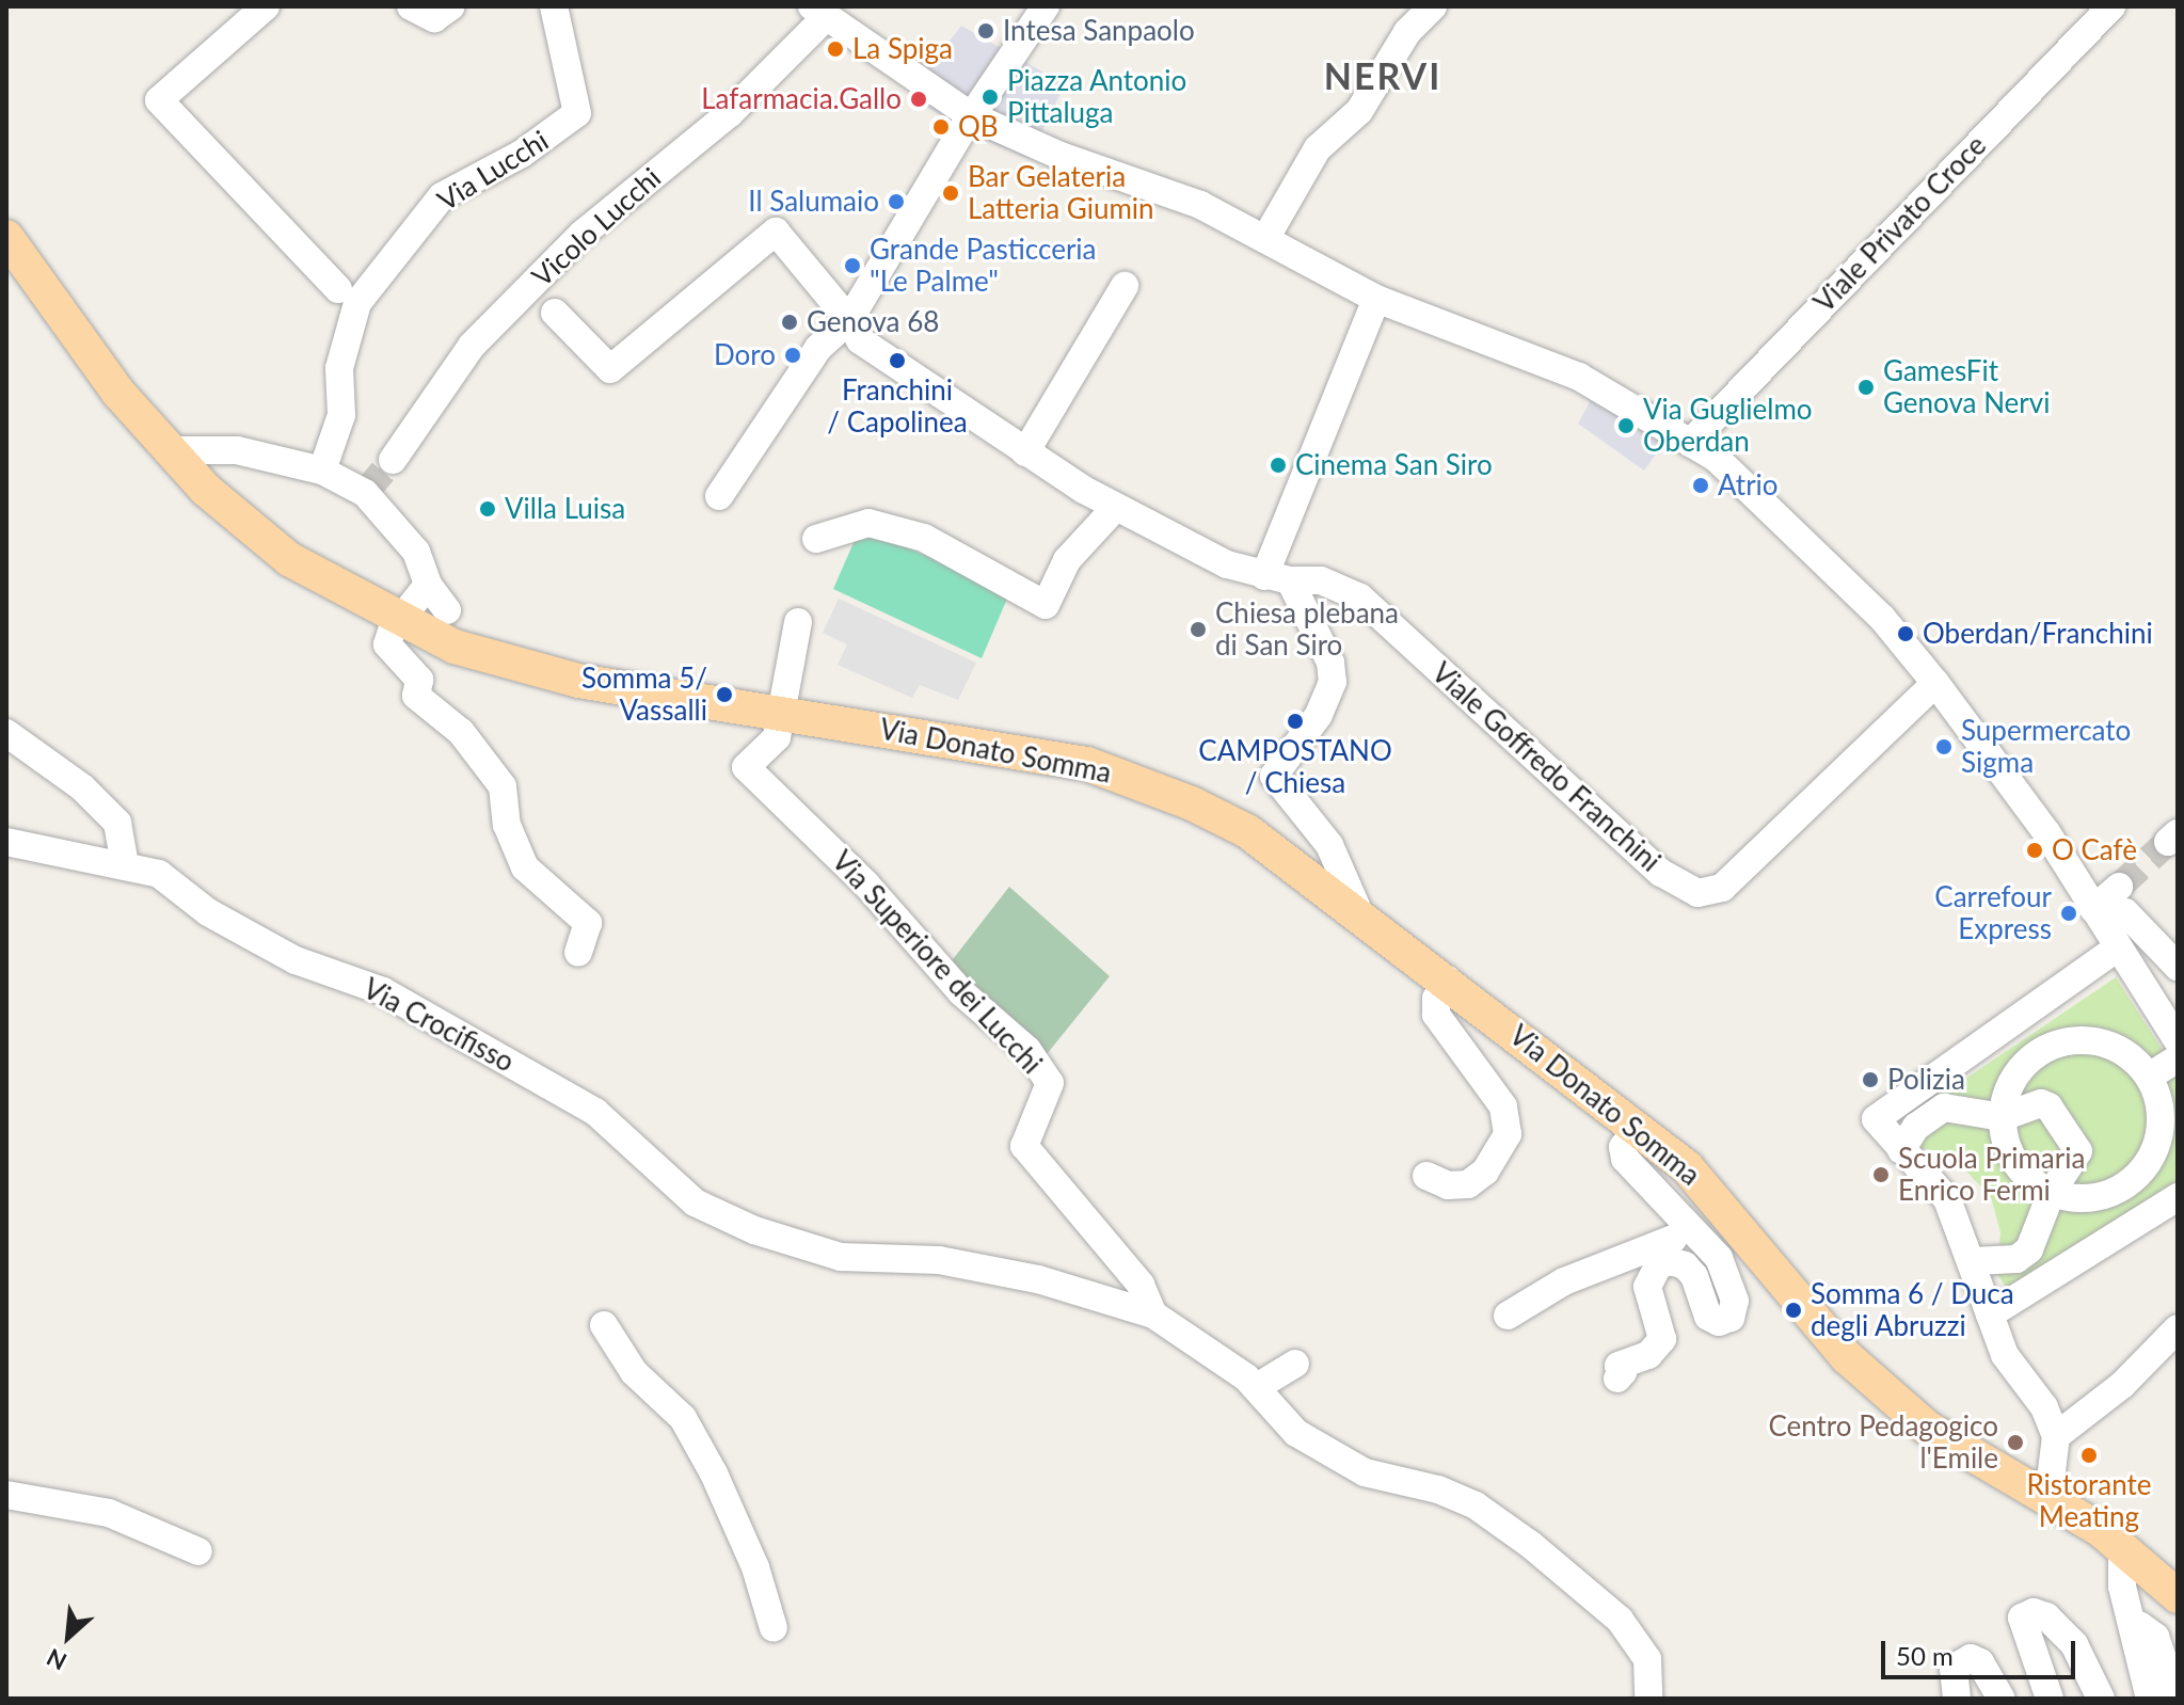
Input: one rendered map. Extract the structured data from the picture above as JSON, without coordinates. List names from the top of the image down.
{
  "streets": {
    "main road": ["Via Donato Somma"],
    "street": [
      "Via Lucchi",
      "Viale Privato Croce",
      "Vicolo Lucchi",
      "Viale Goffredo Franchini",
      "Via Superiore dei Lucchi",
      "Via Crocifisso"
    ]
  },
  "crossings": [
    ["Via Donato Somma", "Via Superiore dei Lucchi"],
    ["Via Superiore dei Lucchi", "Via Crocifisso"]
  ],
  "districts": ["NERVI"],
  "places": [
    "Intesa Sanpaolo",
    "La Spiga",
    "Piazza Antonio Pittaluga",
    "Lafarmacia.Gallo",
    "QB",
    "Bar Gelateria Latteria Giumin",
    "Il Salumaio",
    "Grande Pasticceria \"Le Palme\"",
    "Genova 68",
    "Doro",
    "Franchini / Capolinea",
    "GamesFit Genova Nervi",
    "Via Guglielmo Oberdan",
    "Cinema San Siro",
    "Atrio",
    "Villa Luisa",
    "Chiesa plebana di San Siro",
    "Oberdan/Franchini",
    "Somma 5/ Vassalli",
    "CAMPOSTANO / Chiesa",
    "Supermercato Sigma",
    "O Cafè",
    "Carrefour Express",
    "Polizia",
    "Scuola Primaria Enrico Fermi",
    "Somma 6 / Duca degli Abruzzi",
    "Centro Pedagogico l'Emile",
    "Ristorante Meating"
  ],
  "scale_bar": "50 m",
  "north": "bottom left"
}
